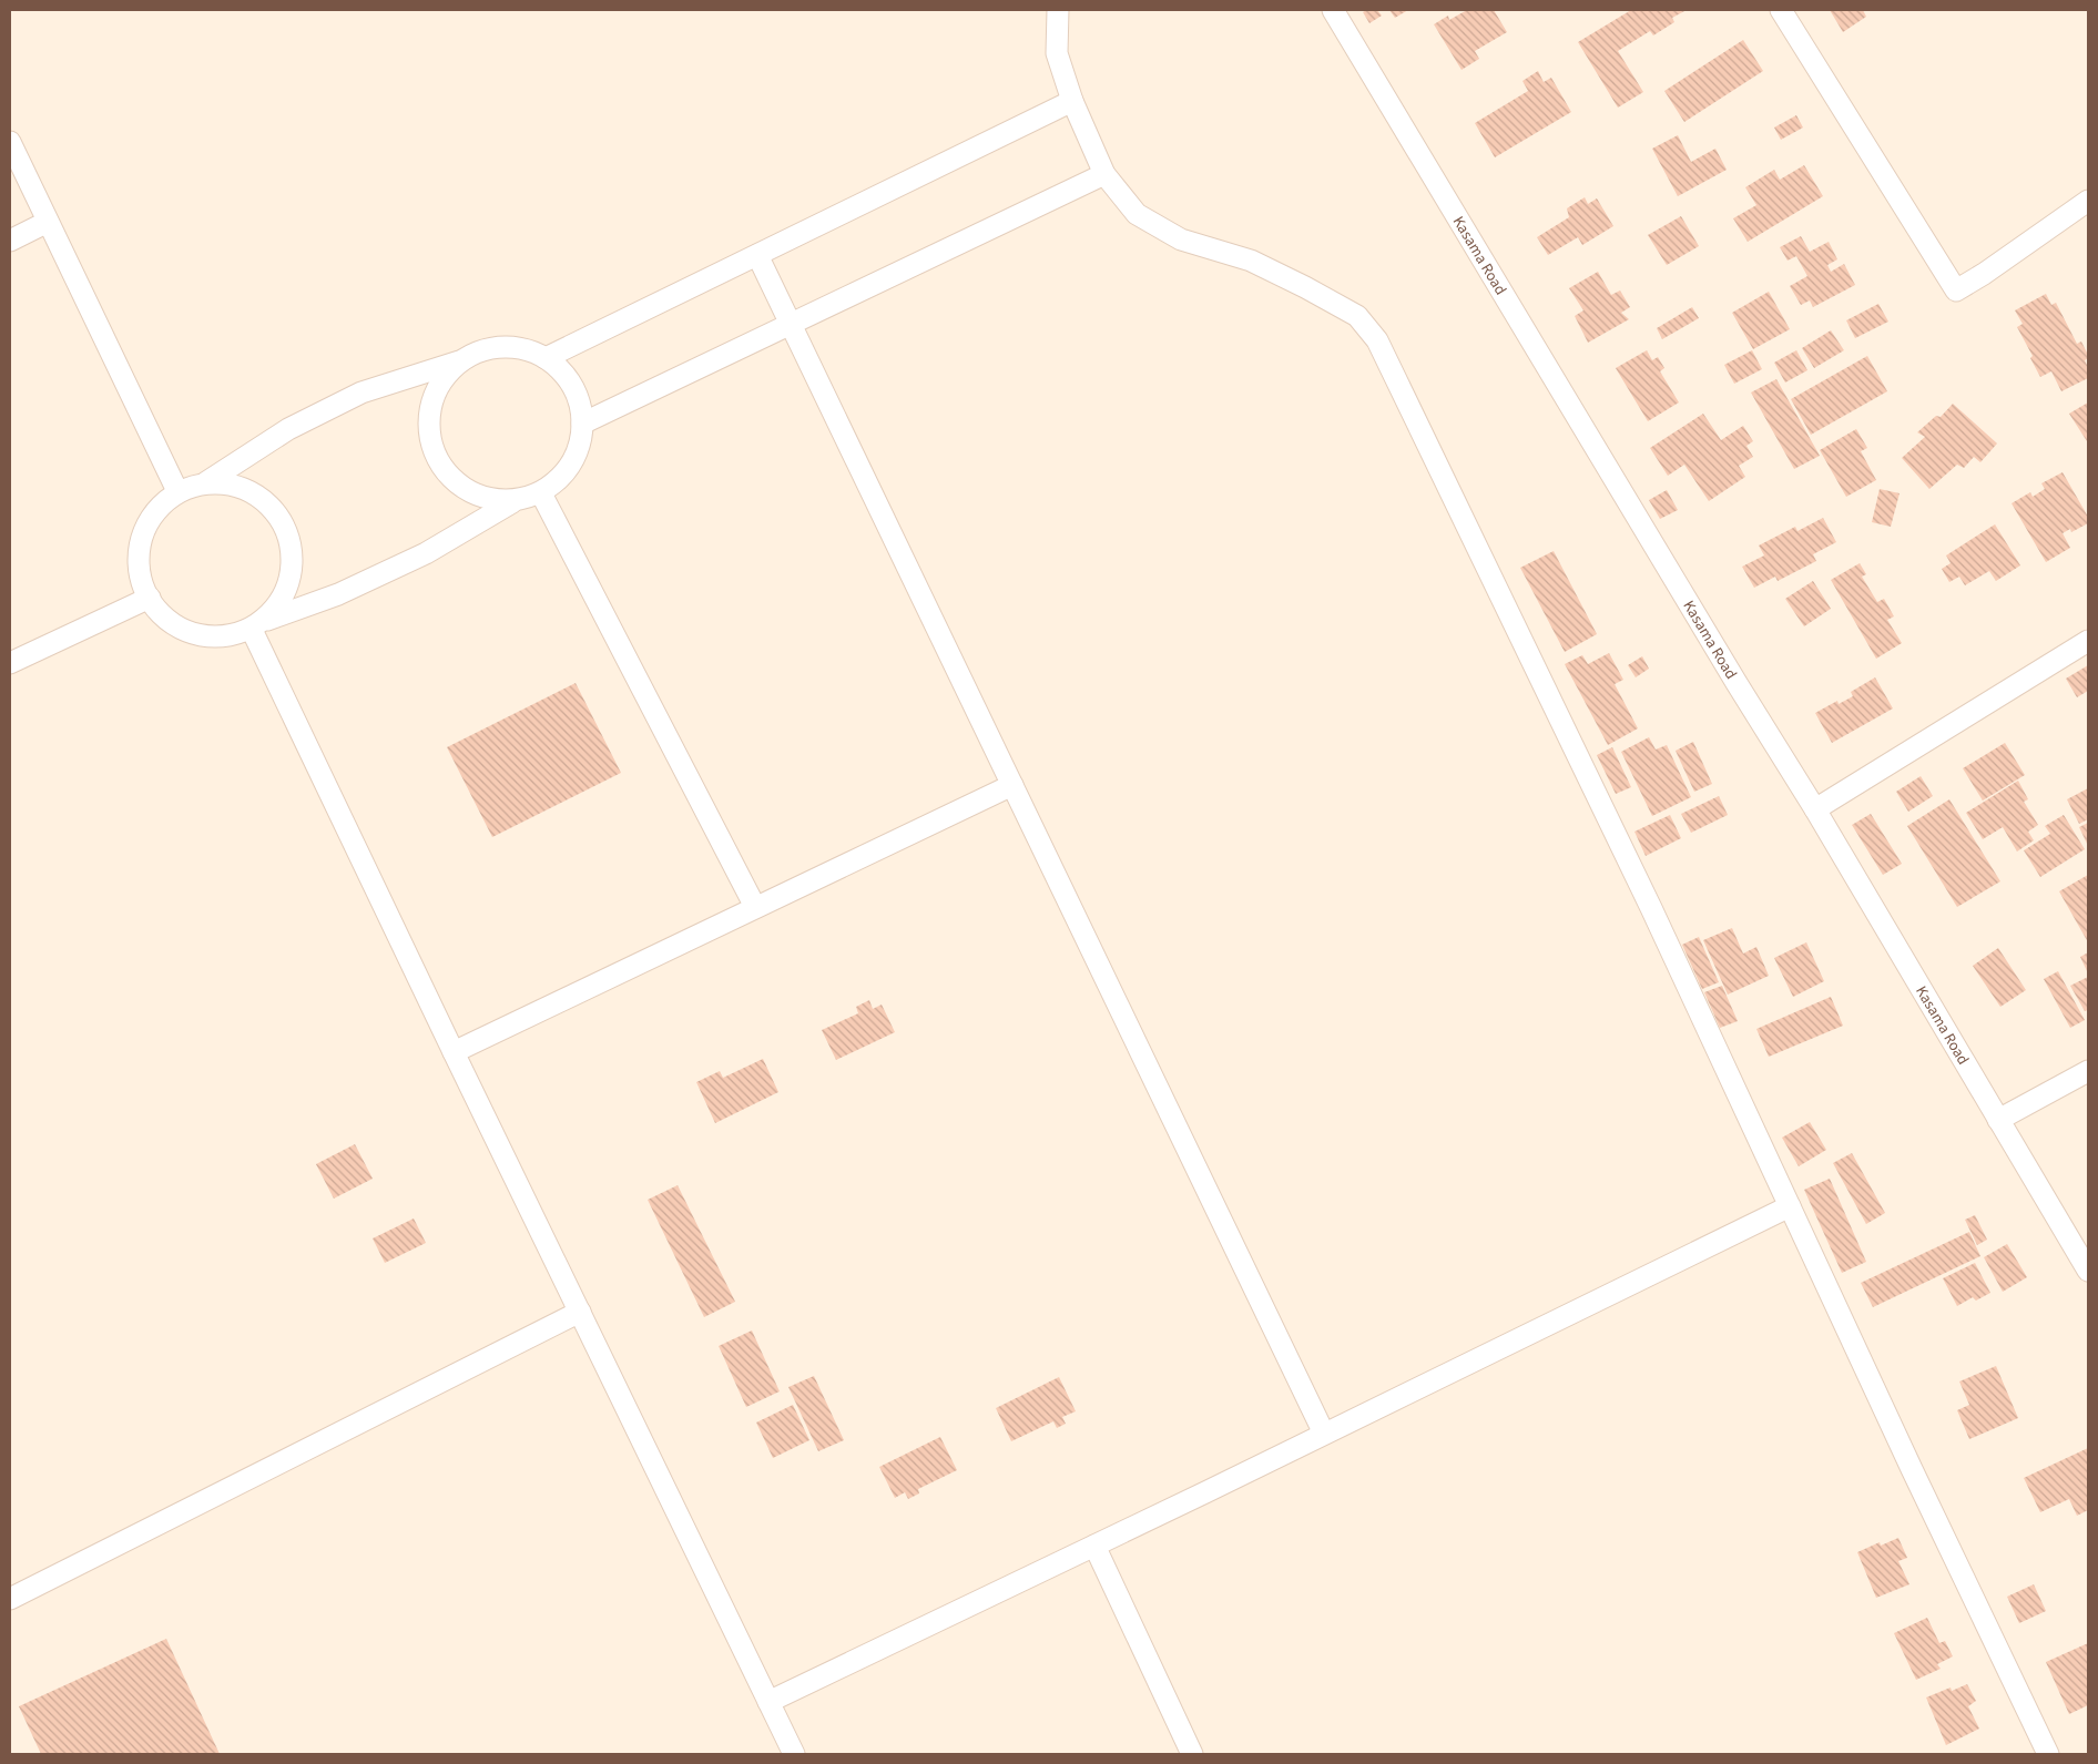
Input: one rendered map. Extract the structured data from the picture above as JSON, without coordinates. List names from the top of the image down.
{
  "streets": {
    "street": ["Kasama Road"]
  }
}
